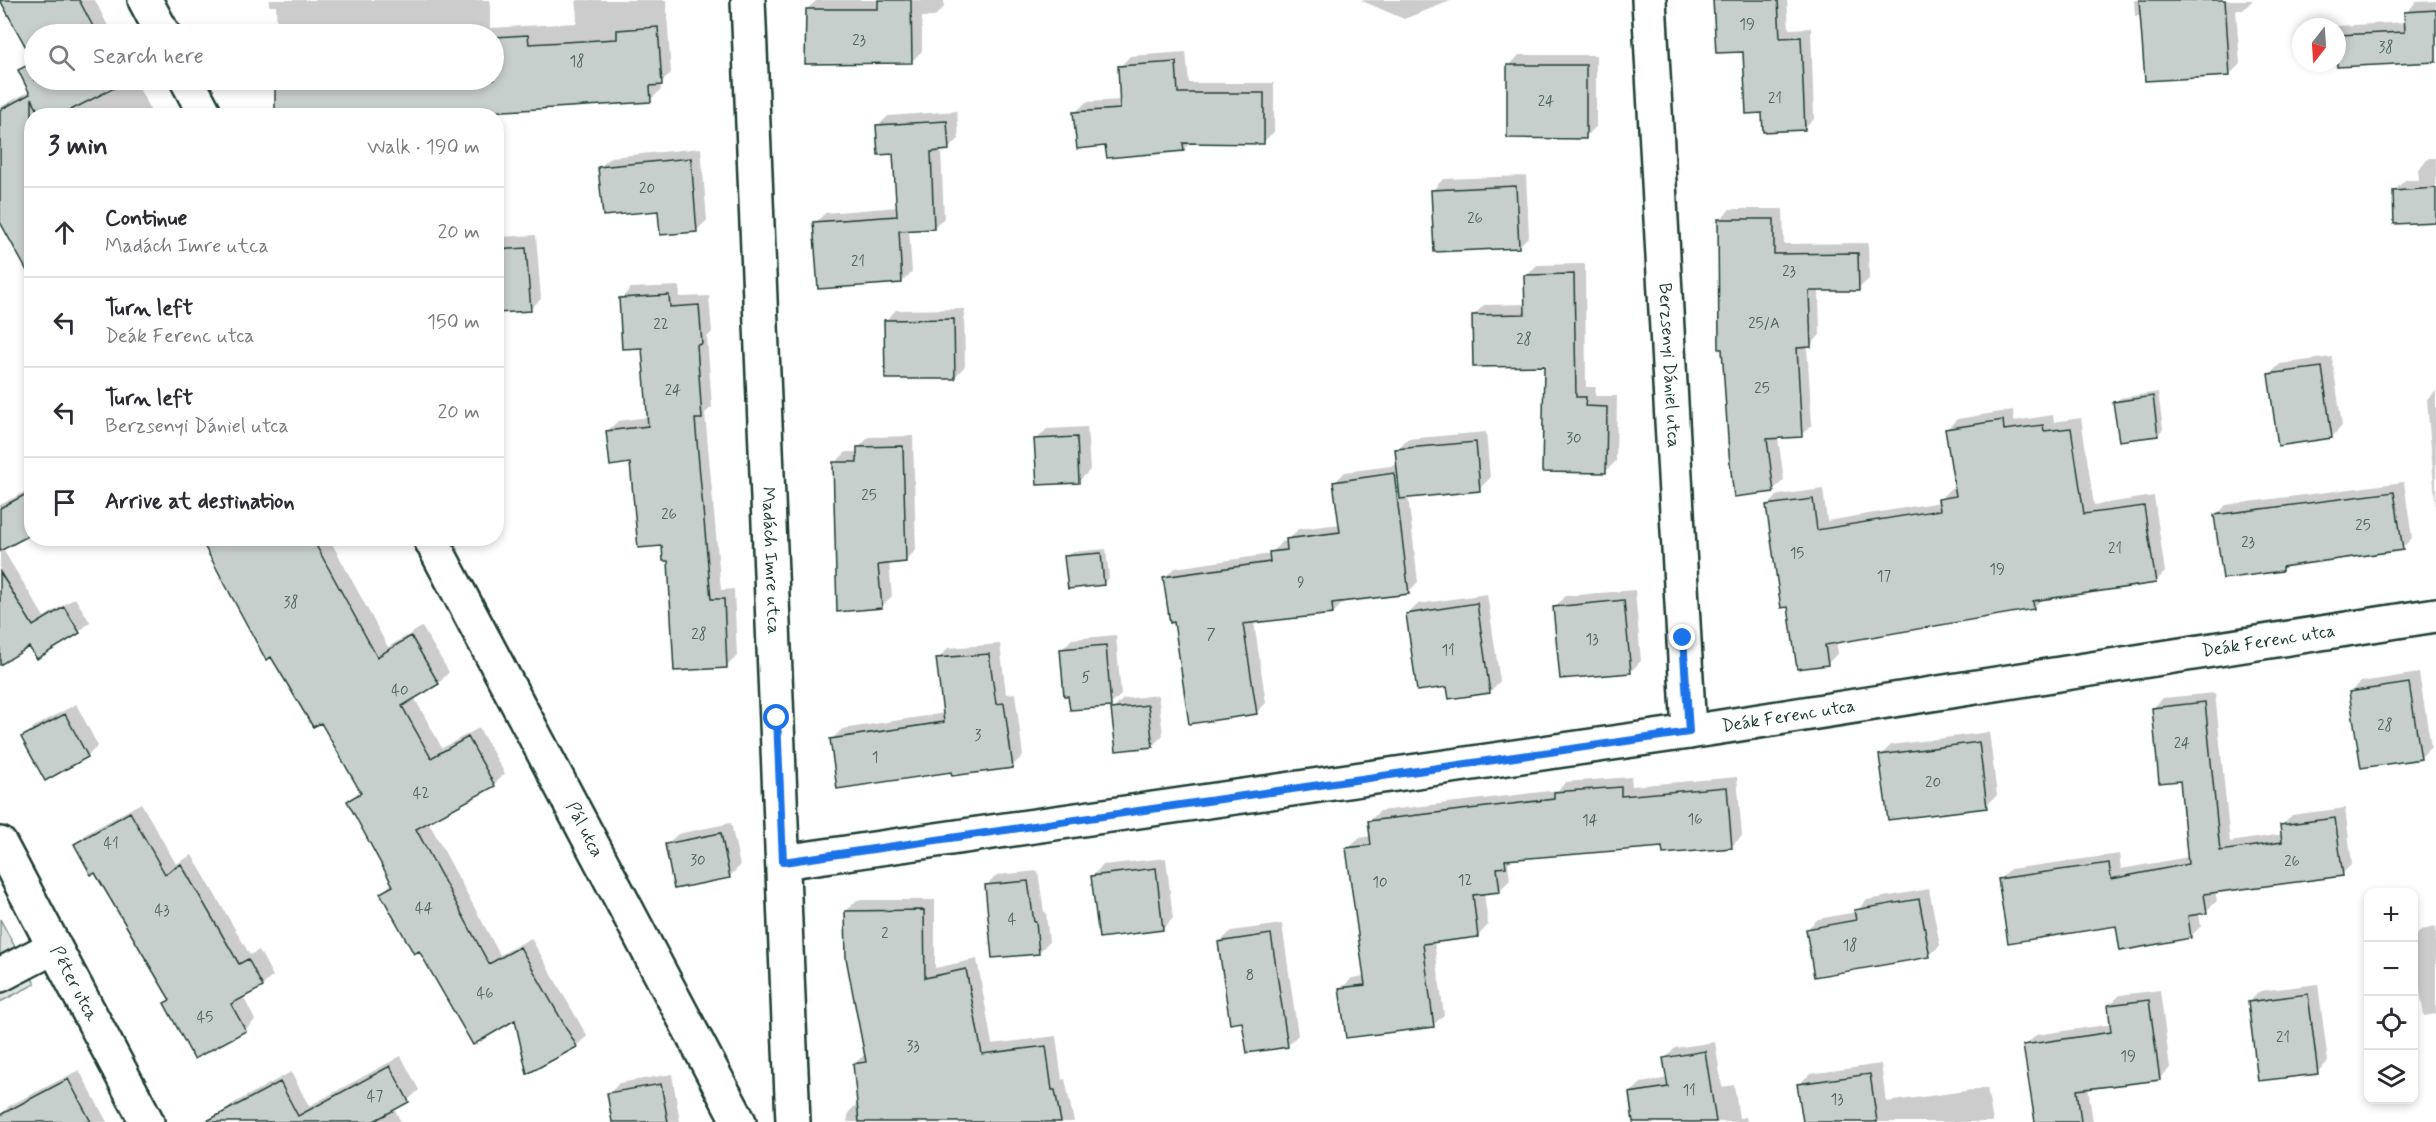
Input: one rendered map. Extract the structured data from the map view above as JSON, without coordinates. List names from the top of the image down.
{
  "streets": {
    "street": [
      "Berzsenyi Dániel utca",
      "Madách Imre utca",
      "Deák Ferenc utca",
      "Pál utca",
      "Péter utca"
    ]
  },
  "crossings": [
    ["Berzsenyi Dániel utca", "Deák Ferenc utca"],
    ["Madách Imre utca", "Deák Ferenc utca"]
  ],
  "house_numbers": [
    "19",
    "23",
    "38",
    "18",
    "21",
    "24",
    "20",
    "26",
    "21",
    "23",
    "25/A",
    "22",
    "28",
    "25",
    "24",
    "30",
    "25",
    "26",
    "25",
    "23",
    "21",
    "15",
    "19",
    "17",
    "9",
    "38",
    "28",
    "7",
    "13",
    "11",
    "5",
    "40",
    "28",
    "3",
    "24",
    "1",
    "20",
    "42",
    "16",
    "14",
    "41",
    "30",
    "26",
    "12",
    "10",
    "44",
    "43",
    "4",
    "2",
    "18",
    "8",
    "46",
    "45",
    "21",
    "33",
    "19",
    "11",
    "47",
    "13"
  ],
  "north": "bottom",
  "page": {
    "search": "Search here",
    "heading": ["3 min", "Walk · 190 m"],
    "list": [
      ["Continue", "Madách Imre utca", "20 m"],
      ["Turn left", "Deák Ferenc utca", "150 m"],
      ["Turn left", "Berzsenyi Dániel utca", "20 m"],
      "Arrive at destination"
    ],
    "map_buttons": ["+", "−"]
  }
}
